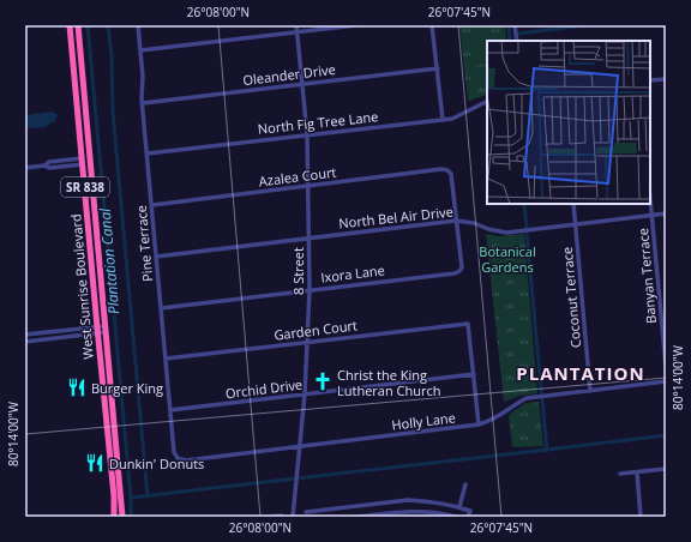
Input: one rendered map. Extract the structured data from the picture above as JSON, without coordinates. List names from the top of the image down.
{
  "streets": {
    "highway": ["SR 838", "West Sunrise Boulevard"],
    "street": [
      "Oleander Drive",
      "North Fig Tree Lane",
      "Azalea Court",
      "North Bel Air Drive",
      "Pine Terrace",
      "8 Street",
      "Ixora Lane",
      "Banyan Terrace",
      "Coconut Terrace",
      "Garden Court",
      "Orchid Drive",
      "Holly Lane"
    ]
  },
  "crossings": [
    ["Oleander Drive", "Pine Terrace"],
    ["Oleander Drive", "8 Street"],
    ["North Fig Tree Lane", "Pine Terrace"],
    ["North Fig Tree Lane", "8 Street"],
    ["Azalea Court", "North Bel Air Drive"],
    ["Azalea Court", "Pine Terrace"],
    ["Azalea Court", "8 Street"],
    ["Azalea Court", "Ixora Lane"],
    ["North Bel Air Drive", "Pine Terrace"],
    ["North Bel Air Drive", "8 Street"],
    ["North Bel Air Drive", "Ixora Lane"],
    ["North Bel Air Drive", "Banyan Terrace"],
    ["North Bel Air Drive", "Coconut Terrace"],
    ["Pine Terrace", "Ixora Lane"],
    ["Pine Terrace", "Garden Court"],
    ["Pine Terrace", "Orchid Drive"],
    ["Pine Terrace", "Holly Lane"],
    ["8 Street", "Ixora Lane"],
    ["8 Street", "Garden Court"],
    ["8 Street", "Orchid Drive"],
    ["8 Street", "Holly Lane"],
    ["Coconut Terrace", "Holly Lane"],
    ["Garden Court", "Orchid Drive"]
  ],
  "districts": ["PLANTATION"],
  "water": ["Plantation Canal"],
  "parks": ["Botanical Gardens"],
  "places": {
    "church": ["Christ the King Lutheran Church"],
    "restaurant": ["Burger King", "Dunkin' Donuts"]
  },
  "coordinates": ["26°08'00\"N", "26°07'45\"N", "80°14'00\"W"]
}
